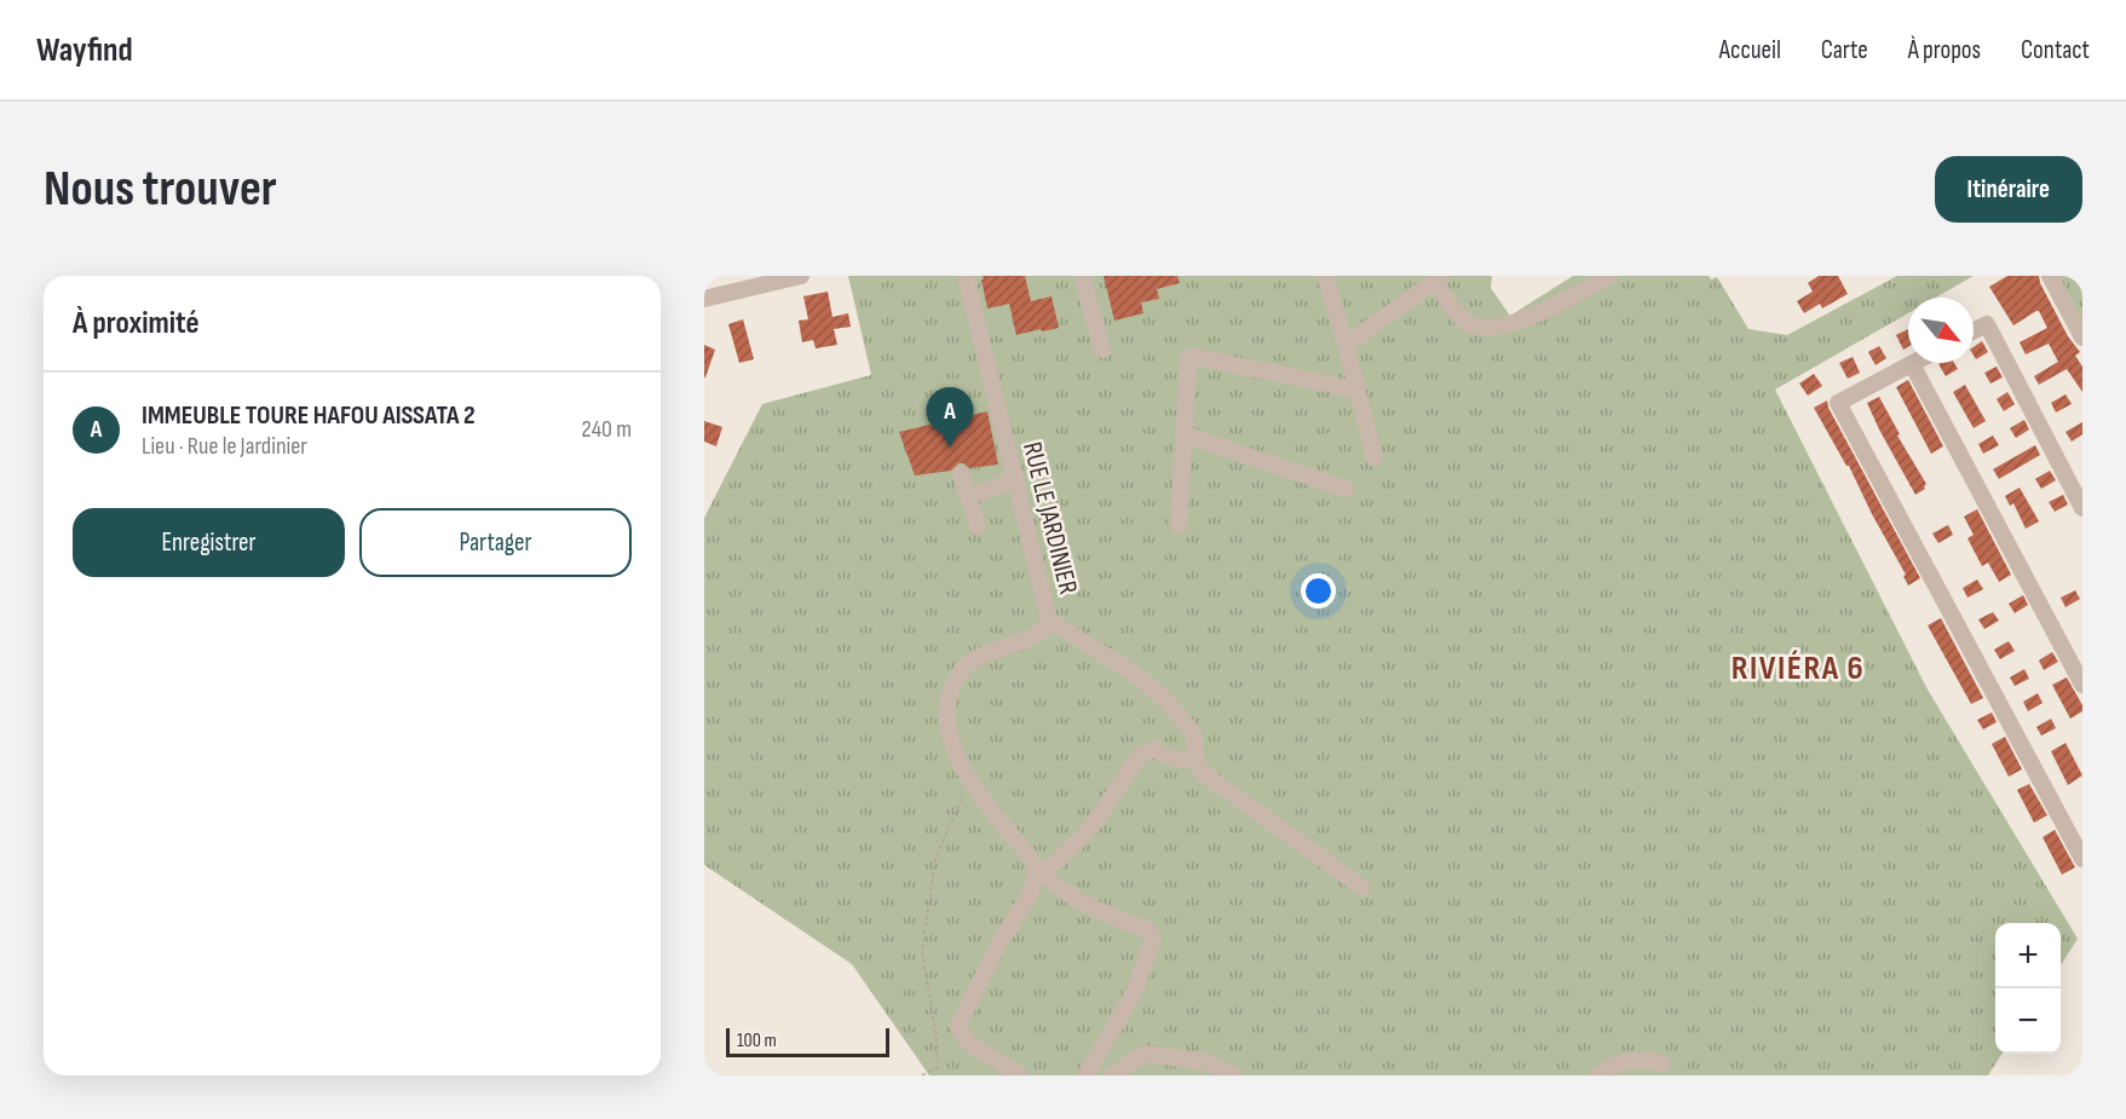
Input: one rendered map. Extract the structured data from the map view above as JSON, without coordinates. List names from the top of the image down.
{
  "streets": {
    "street": ["RUE LE JARDINIER"]
  },
  "districts": ["RIVIÉRA 6"],
  "scale_bar": "100 m",
  "north": "bottom right",
  "page": {
    "header": "Wayfind",
    "nav": [
      "Accueil",
      "Carte",
      "À propos",
      "Contact"
    ],
    "buttons": [
      "Itinéraire",
      ["Enregistrer", "Partager"]
    ],
    "title": "Nous trouver",
    "heading": "À proximité",
    "list": [
      {
        "mark": "A",
        "name": "IMMEUBLE TOURE HAFOU AISSATA 2",
        "note": "Lieu · Rue le Jardinier",
        "value": "240 m"
      }
    ],
    "pins": "A",
    "map_buttons": ["+", "−"],
    "scale": "100 m"
  }
}
